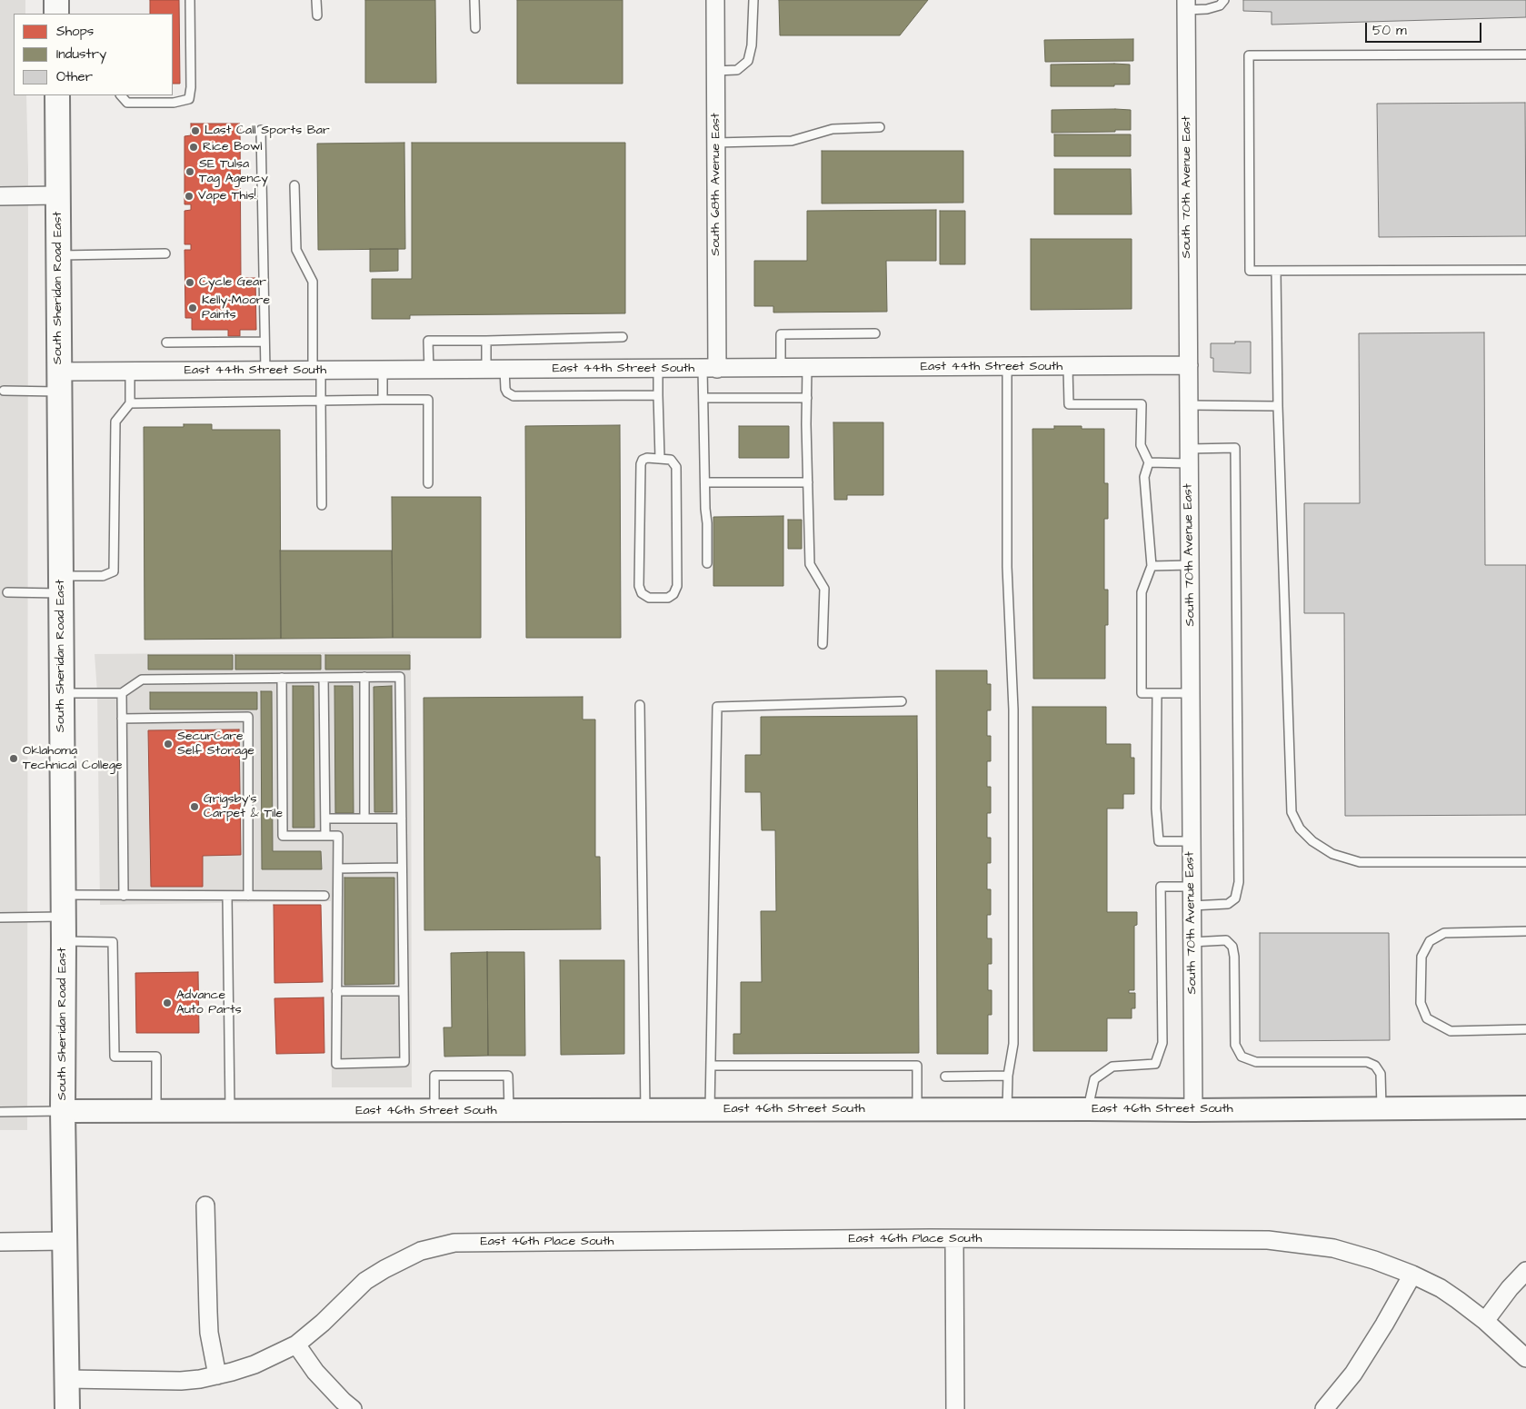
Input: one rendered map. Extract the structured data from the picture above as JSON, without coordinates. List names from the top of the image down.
{
  "streets": {
    "main road": ["South Sheridan Road East"],
    "street": [
      "South 68th Avenue East",
      "South 70th Avenue East",
      "East 44th Street South",
      "East 46th Street South",
      "East 46th Place South"
    ]
  },
  "crossings": [
    ["South 68th Avenue East", "East 44th Street South"],
    ["South 70th Avenue East", "East 44th Street South"],
    ["South 70th Avenue East", "East 46th Street South"],
    ["South Sheridan Road East", "East 44th Street South"],
    ["South Sheridan Road East", "East 46th Street South"],
    ["South Sheridan Road East", "East 46th Place South"]
  ],
  "places": [
    "Last Call Sports Bar",
    "Rice Bowl",
    "SE Tulsa Tag Agency",
    "Vape This!",
    "Cycle Gear",
    "Kelly-Moore Paints",
    "SecurCare Self Storage",
    "Oklahoma Technical College",
    "Grigsby's Carpet & Tile",
    "Advance Auto Parts"
  ],
  "legend": ["Shops", "Industry", "Other"],
  "scale_bar": "50 m"
}
